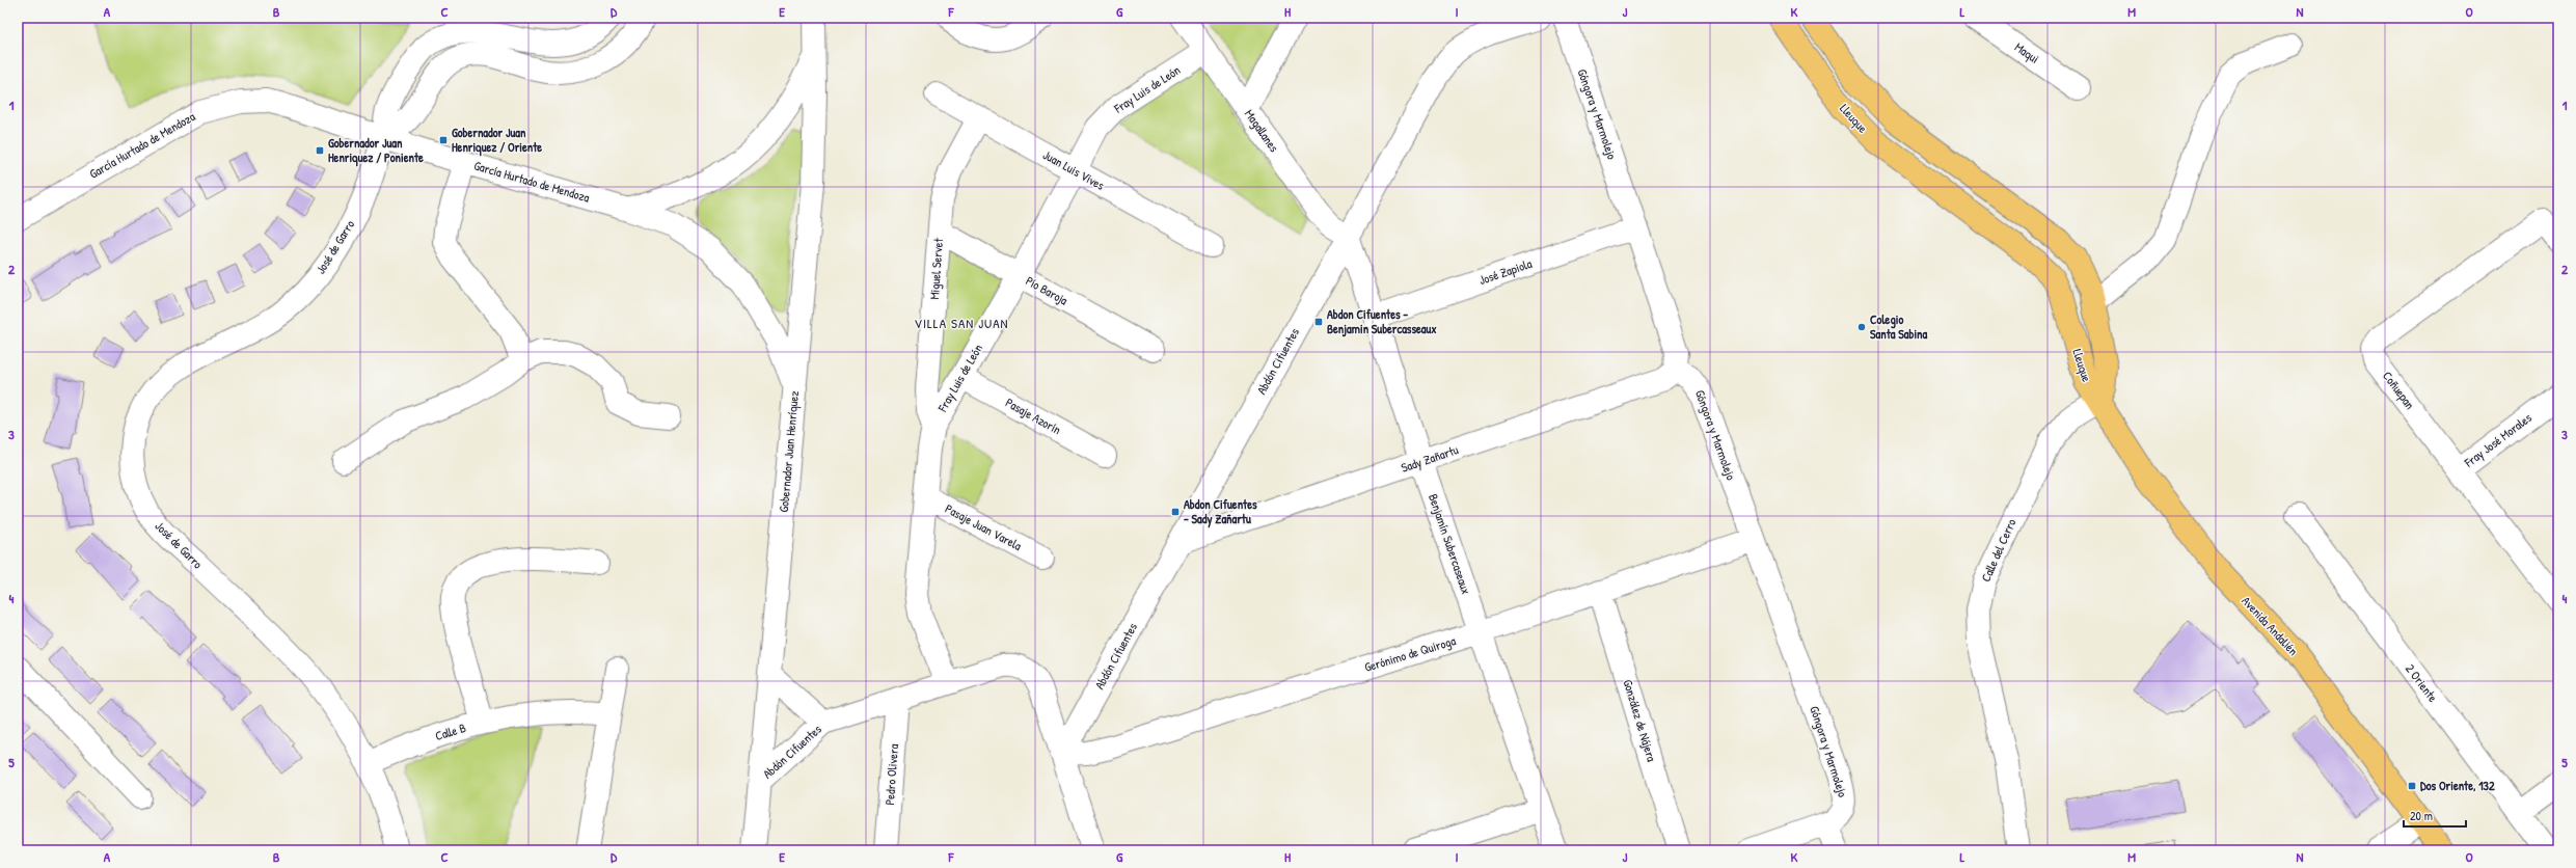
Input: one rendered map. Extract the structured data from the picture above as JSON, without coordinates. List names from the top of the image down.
{
  "streets": {
    "main road": ["Lleuque", "Avenida Andalién"],
    "street": [
      "Maqui",
      "Fray Luis de León",
      "Góngora y Marmolejo",
      "Magallanes",
      "García Hurtado de Mendoza",
      "Juan Luis Vives",
      "José de Garro",
      "Miguel Servet",
      "José Zapiola",
      "Pío Baroja",
      "Abdón Cifuentes",
      "Coñuepan",
      "Pasaje Azorín",
      "Fray José Morales",
      "Gobernador Juan Henríquez",
      "Sady Zañartu",
      "Pasaje Juan Varela",
      "Benjamín Subercaseaux",
      "Calle del Cerro",
      "Gerónimo de Quiroga",
      "2 Oriente",
      "González de Nájera",
      "Calle B",
      "Pedro Olivera"
    ]
  },
  "crossings": [
    ["Fray Luis de León", "Magallanes"],
    ["Fray Luis de León", "Juan Luis Vives"],
    ["Fray Luis de León", "Miguel Servet"],
    ["Fray Luis de León", "Pío Baroja"],
    ["Fray Luis de León", "Abdón Cifuentes"],
    ["Fray Luis de León", "Pasaje Azorín"],
    ["Fray Luis de León", "Pasaje Juan Varela"],
    ["Góngora y Marmolejo", "José Zapiola"],
    ["Góngora y Marmolejo", "Sady Zañartu"],
    ["Góngora y Marmolejo", "Gerónimo de Quiroga"],
    ["Lleuque", "Calle del Cerro"],
    ["Lleuque", "Avenida Andalién"],
    ["Magallanes", "Abdón Cifuentes"],
    ["Magallanes", "Benjamín Subercaseaux"],
    ["García Hurtado de Mendoza", "José de Garro"],
    ["García Hurtado de Mendoza", "Gobernador Juan Henríquez"],
    ["Juan Luis Vives", "Miguel Servet"],
    ["José de Garro", "Calle B"],
    ["Miguel Servet", "Pío Baroja"],
    ["José Zapiola", "Benjamín Subercaseaux"],
    ["Abdón Cifuentes", "Gobernador Juan Henríquez"],
    ["Abdón Cifuentes", "Sady Zañartu"],
    ["Abdón Cifuentes", "Benjamín Subercaseaux"],
    ["Abdón Cifuentes", "Gerónimo de Quiroga"],
    ["Abdón Cifuentes", "Pedro Olivera"],
    ["Coñuepan", "Fray José Morales"],
    ["Sady Zañartu", "Benjamín Subercaseaux"],
    ["Benjamín Subercaseaux", "Gerónimo de Quiroga"],
    ["Calle del Cerro", "Avenida Andalién"],
    ["Gerónimo de Quiroga", "González de Nájera"]
  ],
  "districts": ["VILLA SAN JUAN"],
  "places": {
    "transit": [
      "Gobernador Juan Henriquez / Oriente",
      "Gobernador Juan Henriquez / Poniente",
      "Abdon Cifuentes - Benjamin Subercasseaux",
      "Abdon Cifuentes - Sady Zañartu",
      "Dos Oriente, 132"
    ],
    "other": ["Colegio Santa Sabina"]
  },
  "scale_bar": "20 m",
  "grid": {
    "columns": [
      "A",
      "B",
      "C",
      "D",
      "E",
      "F",
      "G",
      "H",
      "I",
      "J",
      "K",
      "L",
      "M",
      "N",
      "O"
    ],
    "rows": [
      "1",
      "2",
      "3",
      "4",
      "5"
    ]
  }
}
